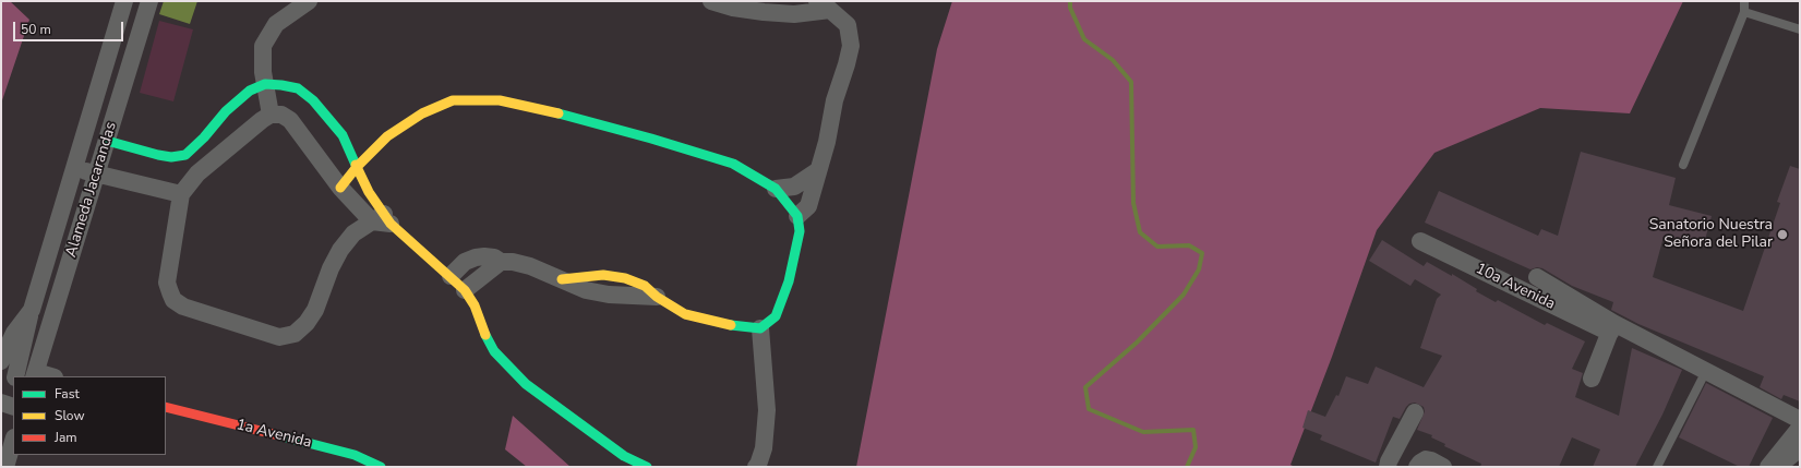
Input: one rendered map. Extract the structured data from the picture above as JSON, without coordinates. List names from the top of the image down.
{
  "streets": {
    "street": ["Alameda Jacarandas", "10a Avenida", "1a Avenida"]
  },
  "places": ["Sanatorio Nuestra Señora del Pilar"],
  "legend": ["Fast", "Slow", "Jam"],
  "scale_bar": "50 m"
}
